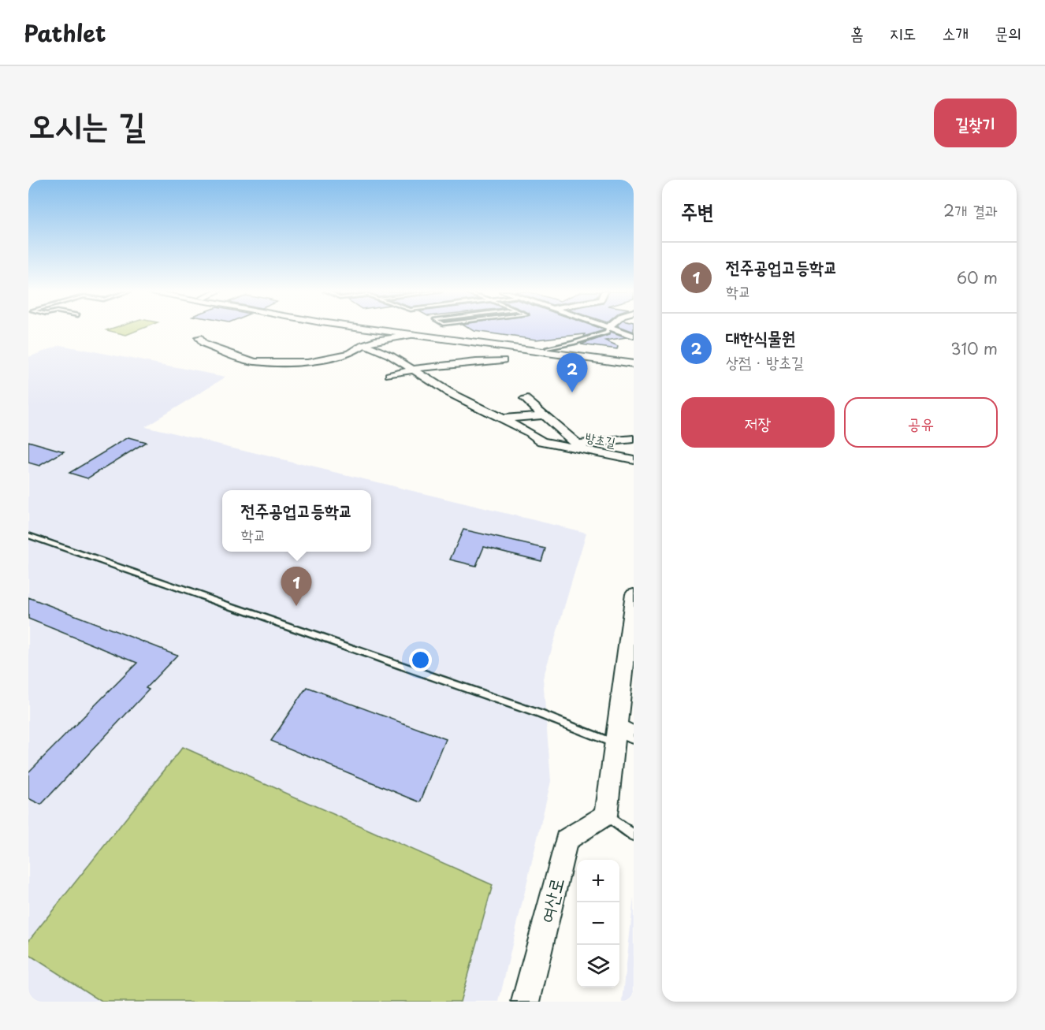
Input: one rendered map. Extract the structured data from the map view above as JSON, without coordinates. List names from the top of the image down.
{
  "streets": {
    "street": ["방초길", "여산로"]
  },
  "page": {
    "header": "Pathlet",
    "nav": [
      "홈",
      "지도",
      "소개",
      "문의"
    ],
    "title": "오시는 길",
    "buttons": [
      "길찾기",
      ["저장", "공유"]
    ],
    "heading": ["주변", "2개 결과"],
    "list": [
      {
        "mark": "1",
        "name": "전주공업고등학교",
        "note": "학교",
        "value": "60 m"
      },
      {
        "mark": "2",
        "name": "대한식물원",
        "note": "상점 · 방초길",
        "value": "310 m"
      }
    ],
    "pins": ["2", "1"],
    "popup": ["전주공업고등학교", "학교"],
    "map_buttons": ["+", "−"]
  }
}
